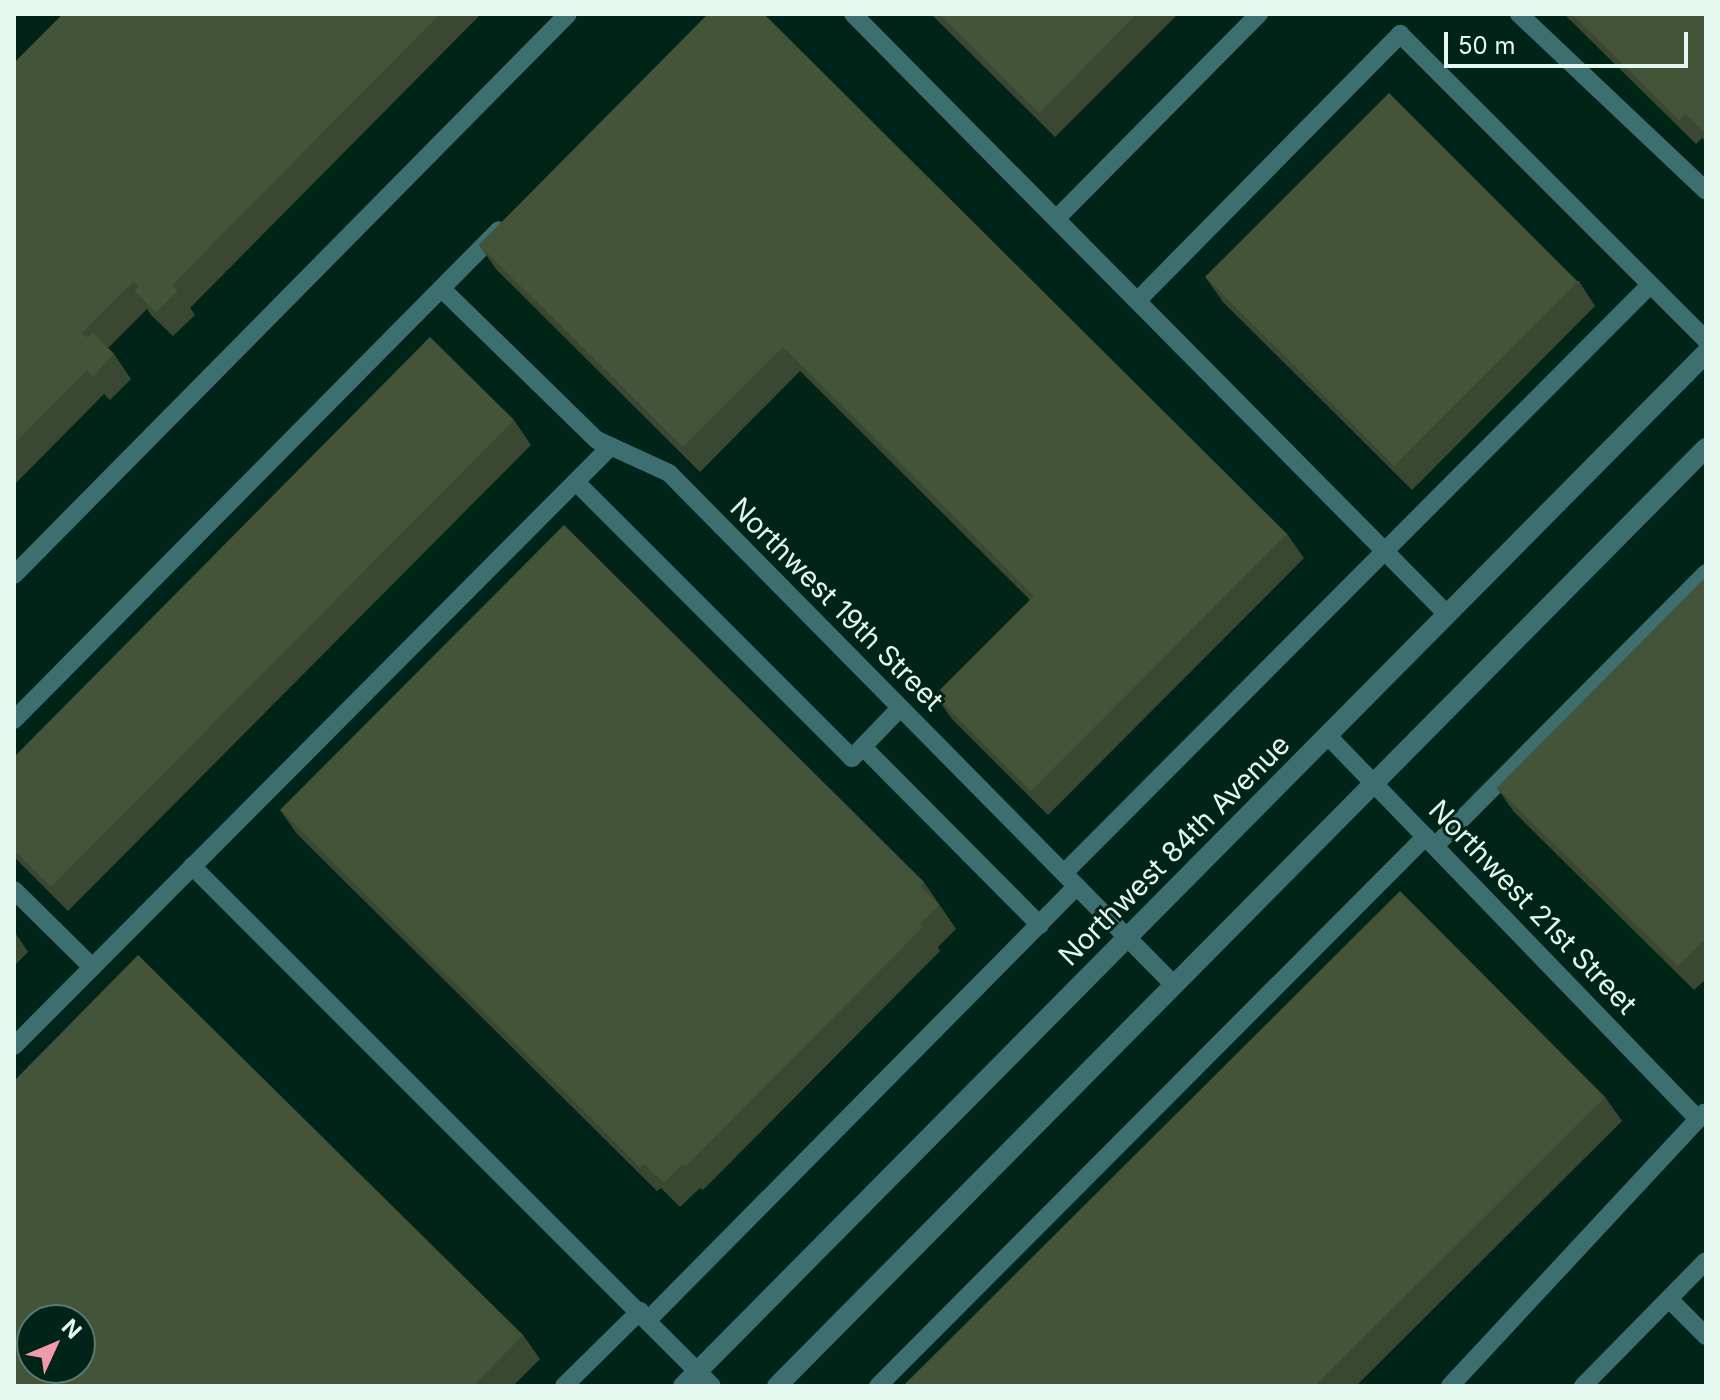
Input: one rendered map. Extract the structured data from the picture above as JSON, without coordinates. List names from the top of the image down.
{
  "streets": {
    "street": ["Northwest 84th Avenue"],
    "lane": ["Northwest 19th Street", "Northwest 21st Street"]
  },
  "crossings": [
    ["Northwest 19th Street", "Northwest 84th Avenue"],
    ["Northwest 84th Avenue", "Northwest 21st Street"]
  ],
  "scale_bar": "50 m",
  "north": "top right"
}
